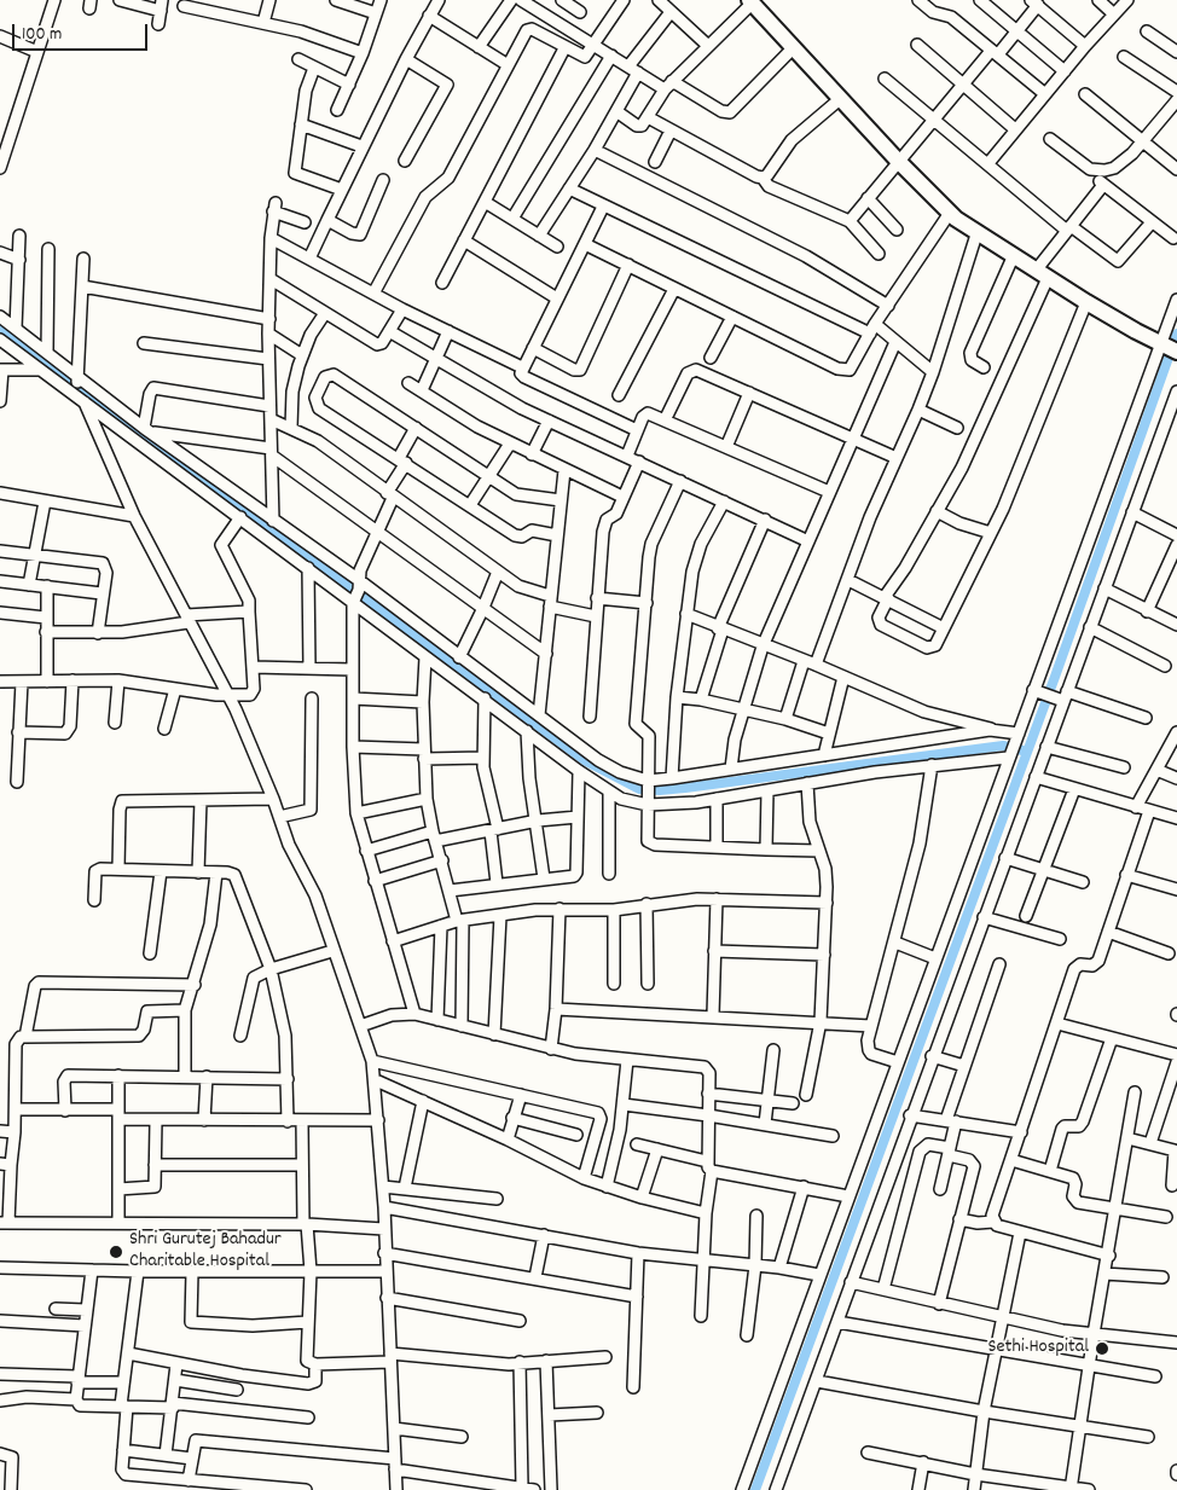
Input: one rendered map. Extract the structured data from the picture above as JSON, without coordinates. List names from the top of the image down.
{
  "places": ["Shri Gurutej Bahadur Charitable Hospital", "Sethi Hospital"],
  "scale_bar": "100 m"
}
